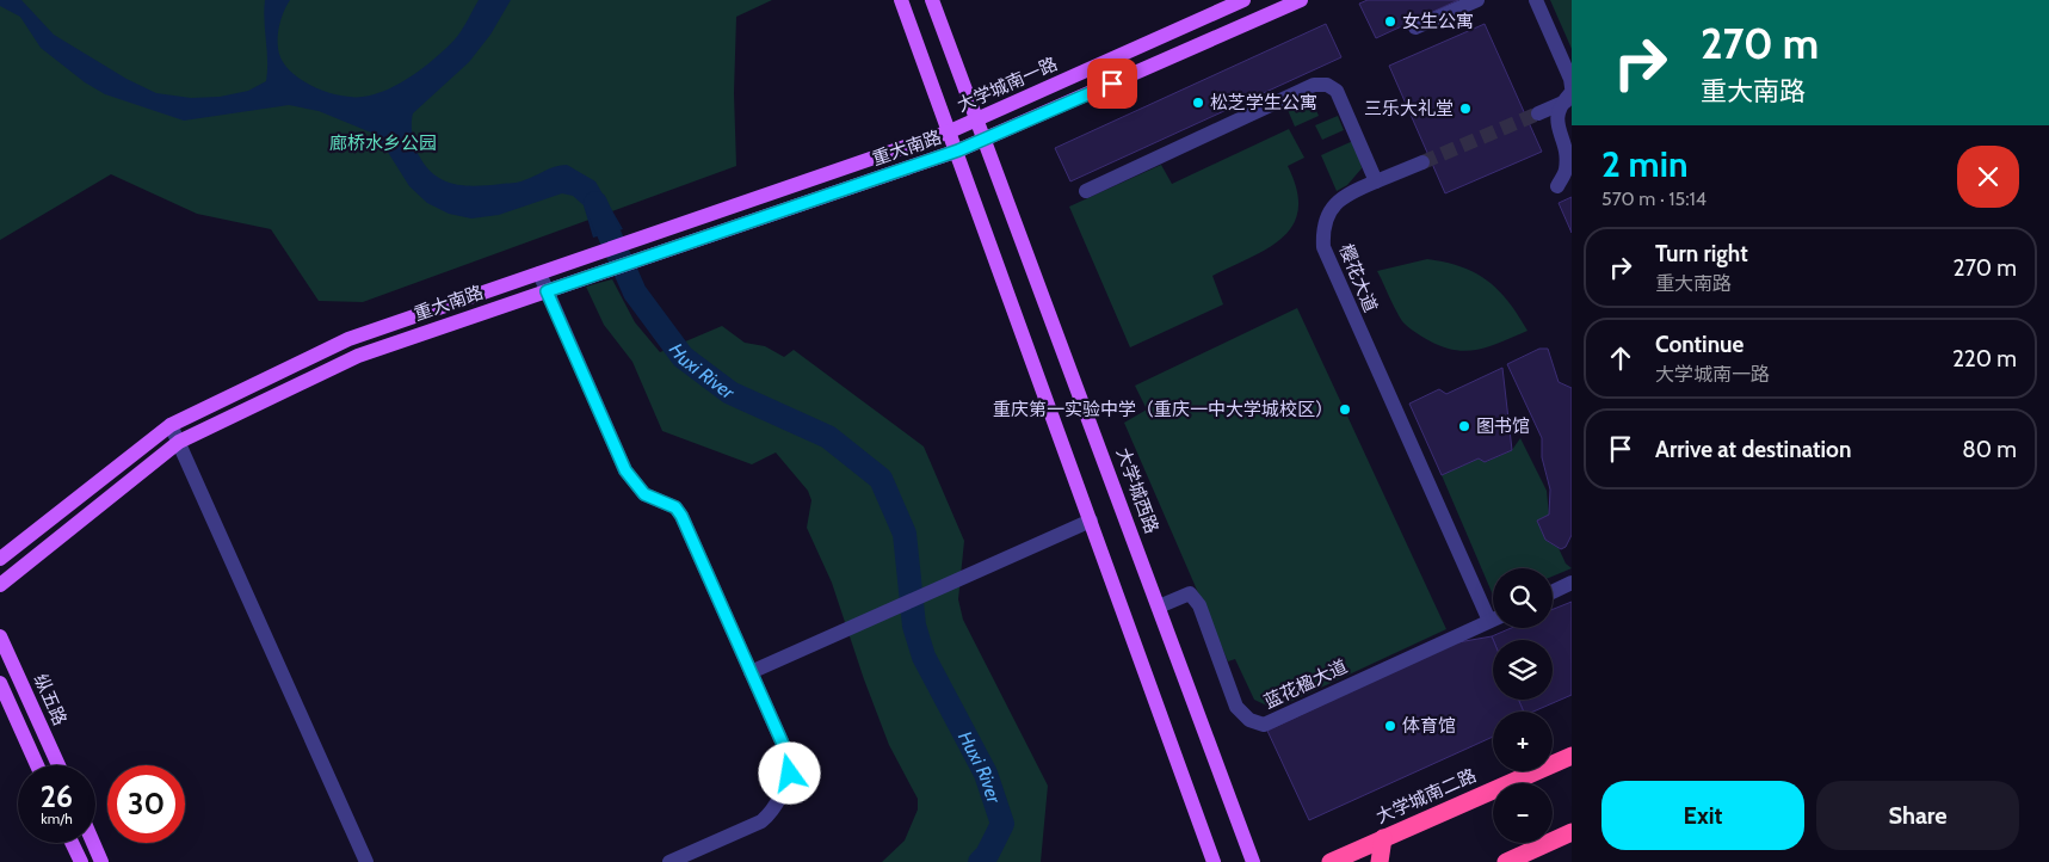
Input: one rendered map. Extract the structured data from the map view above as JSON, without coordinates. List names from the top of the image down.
{
  "streets": {
    "highway": ["大学城南二路"],
    "main road": [
      "大学城南一路",
      "重大南路",
      "大学城西路",
      "纵五路"
    ],
    "street": ["樱花大道", "蓝花楹大道"]
  },
  "crossings": [
    ["大学城南一路", "重大南路"],
    ["大学城南一路", "大学城西路"],
    ["大学城西路", "蓝花楹大道"]
  ],
  "water": ["Huxi River"],
  "parks": ["廊桥水乡公园"],
  "places": [
    "女生公寓",
    "松芝学生公寓",
    "三乐大礼堂",
    "重庆第一实验中学（重庆一中大学城校区）",
    "图书馆",
    "体育馆"
  ],
  "page": {
    "turn": ["270 m", "重大南路"],
    "heading": ["2 min", "570 m · 15:14"],
    "list": [
      {
        "name": "Turn right",
        "note": "重大南路",
        "value": "270 m"
      },
      {
        "name": "Continue",
        "note": "大学城南一路",
        "value": "220 m"
      },
      {
        "name": "Arrive at destination",
        "value": "80 m"
      }
    ],
    "map_buttons": ["+", "−"],
    "speed": "26 km/h",
    "limit": "30",
    "buttons": ["Exit", "Share"]
  }
}
